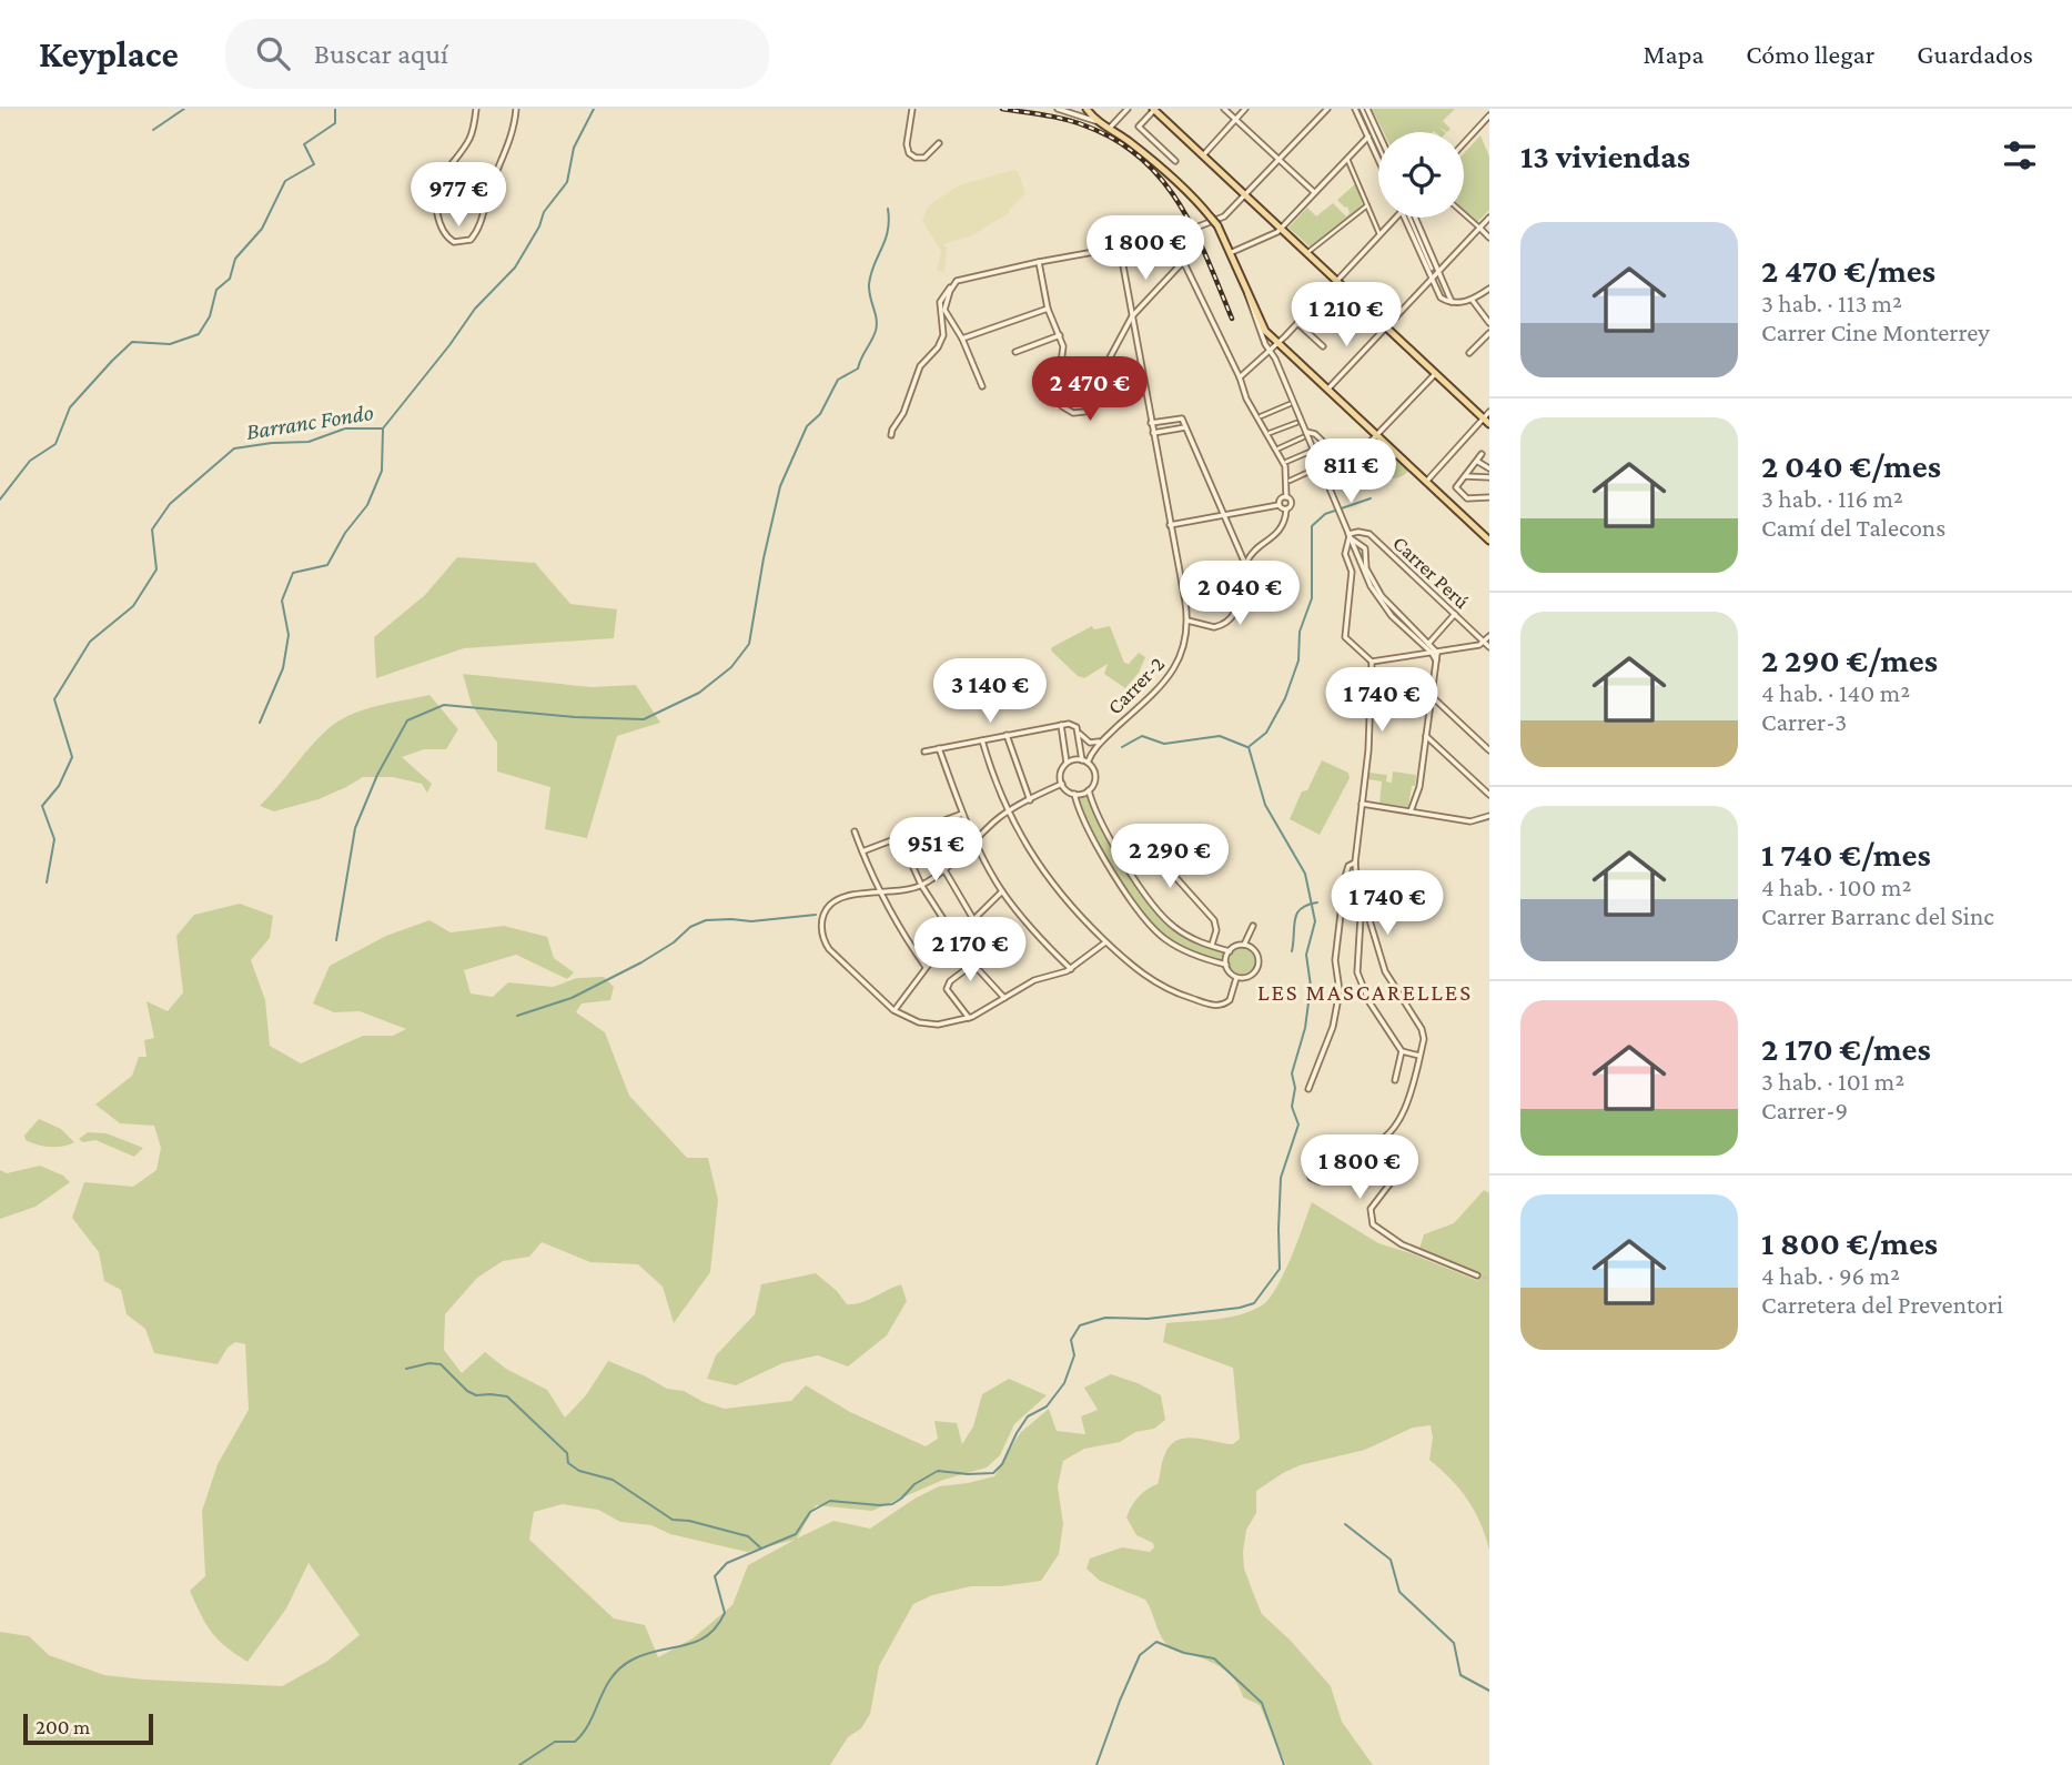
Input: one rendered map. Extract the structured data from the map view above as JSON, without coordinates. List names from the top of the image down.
{
  "streets": {
    "street": ["Carrer Perú", "Carrer-2"]
  },
  "districts": ["LES MASCARELLES"],
  "water": ["Barranc Fondo"],
  "scale_bar": "200 m",
  "page": {
    "header": "Keyplace",
    "search": "Buscar aquí",
    "nav": ["Mapa", "Cómo llegar", "Guardados"],
    "heading": "13 viviendas",
    "price": [
      "977 €",
      "1 800 €",
      "1 210 €",
      "2 470 €",
      "811 €",
      "2 040 €",
      "3 140 €",
      "1 740 €",
      "951 €",
      "2 290 €",
      "1 740 €",
      "2 170 €",
      "1 800 €"
    ],
    "list": [
      {
        "name": "2 470 €/mes",
        "note": "3 hab. · 113 m² · Carrer Cine Monterrey"
      },
      {
        "name": "2 040 €/mes",
        "note": "3 hab. · 116 m² · Camí del Talecons"
      },
      {
        "name": "2 290 €/mes",
        "note": "4 hab. · 140 m² · Carrer-3"
      },
      {
        "name": "1 740 €/mes",
        "note": "4 hab. · 100 m² · Carrer Barranc del Sinc"
      },
      {
        "name": "2 170 €/mes",
        "note": "3 hab. · 101 m² · Carrer-9"
      },
      {
        "name": "1 800 €/mes",
        "note": "4 hab. · 96 m² · Carretera del Preventori"
      }
    ],
    "scale": "200 m"
  }
}
